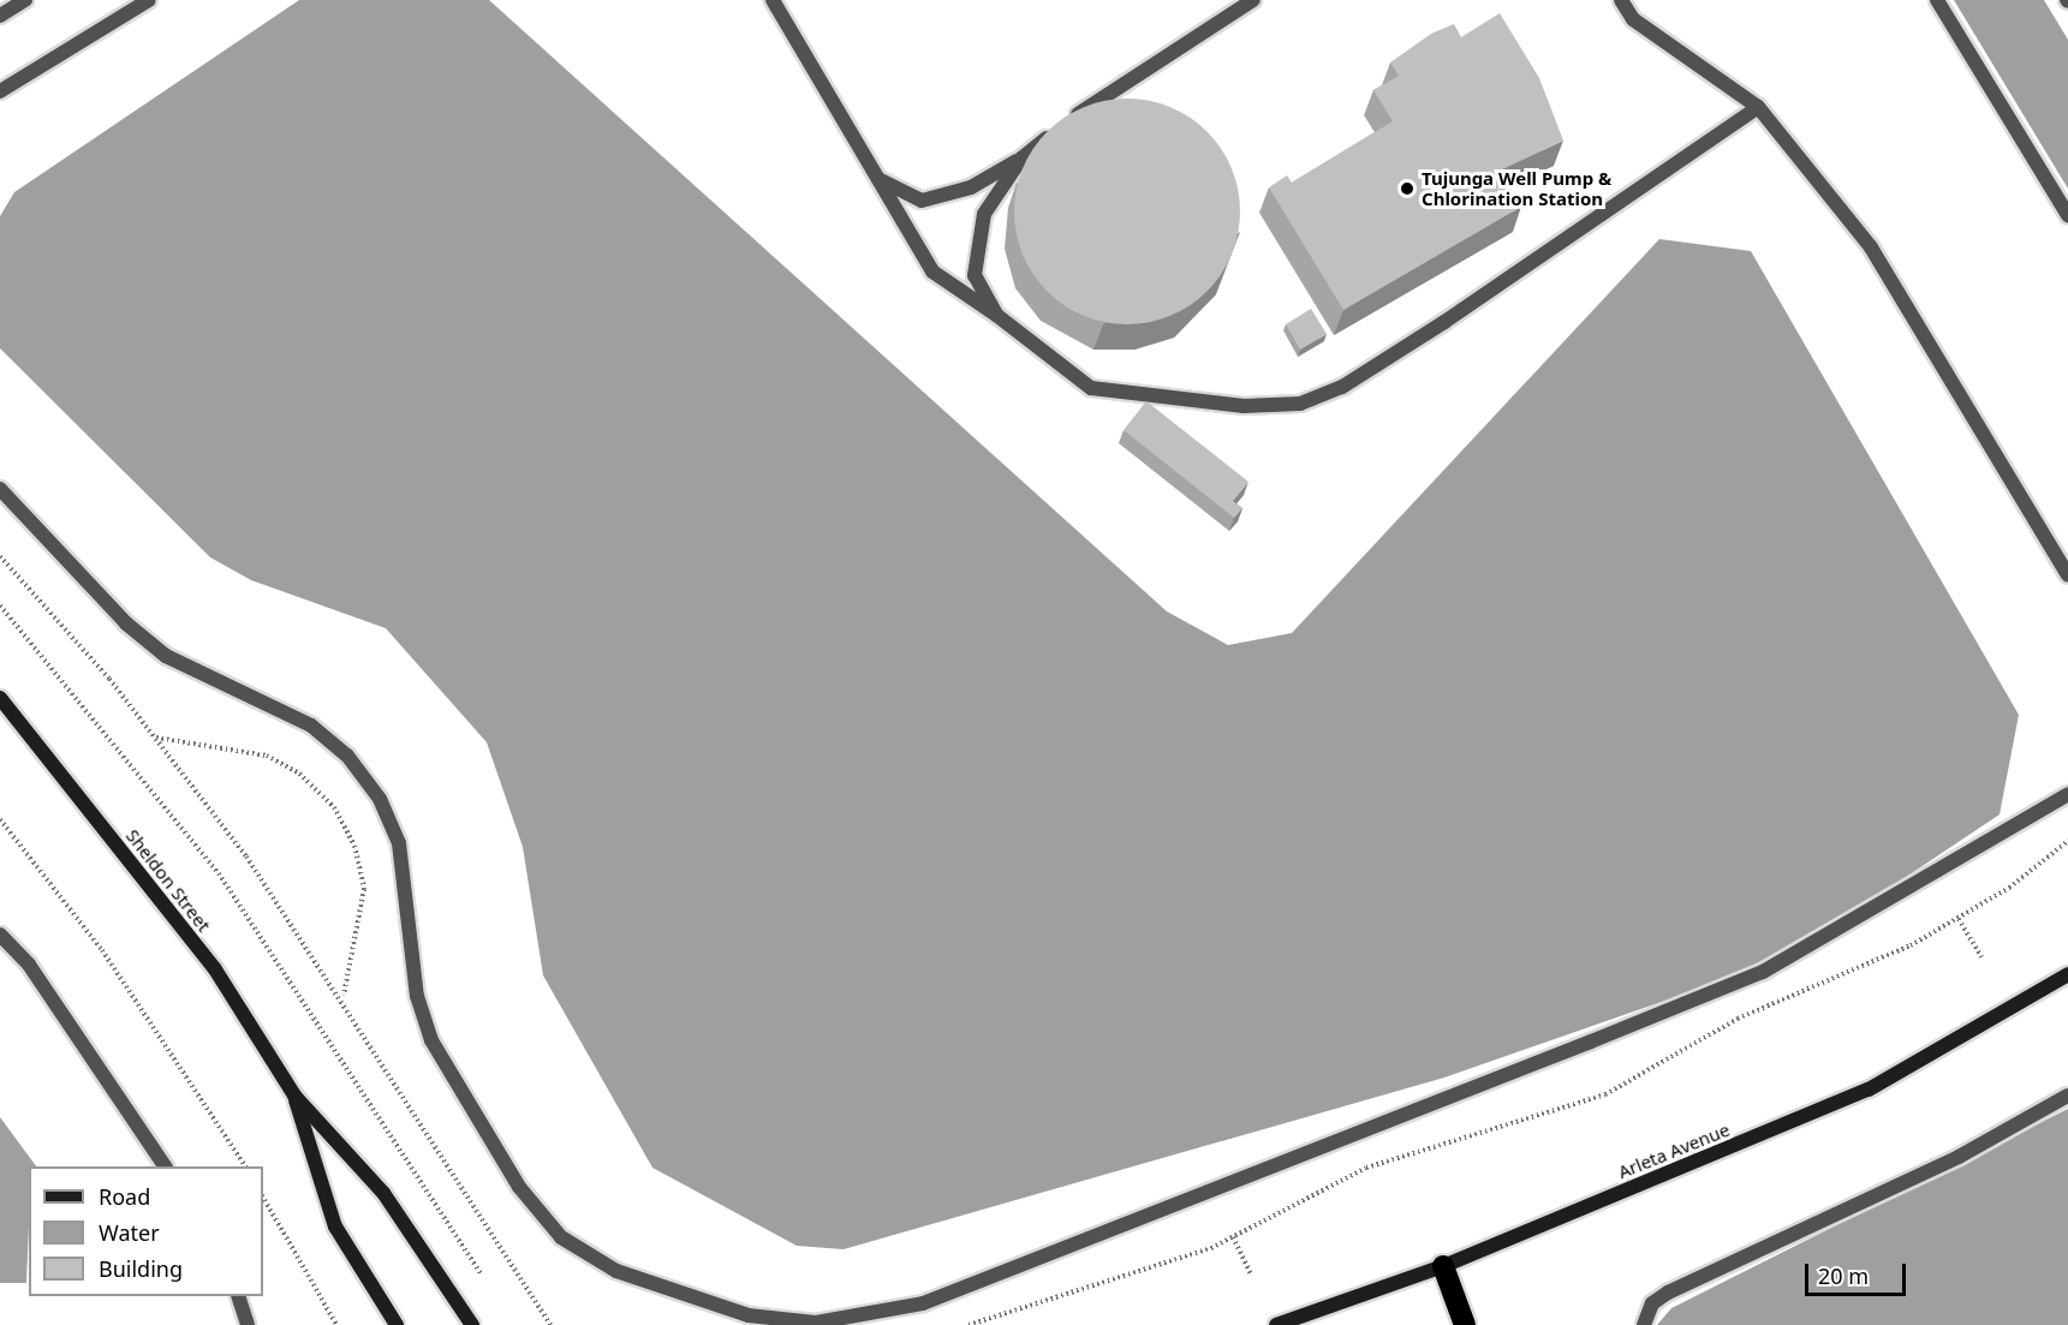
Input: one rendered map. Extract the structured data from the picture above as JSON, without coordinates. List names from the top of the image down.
{
  "streets": {
    "main road": ["Sheldon Street", "Arleta Avenue"]
  },
  "places": ["Tujunga Well Pump & Chlorination Station"],
  "legend": ["Road", "Water", "Building"],
  "scale_bar": "20 m"
}
